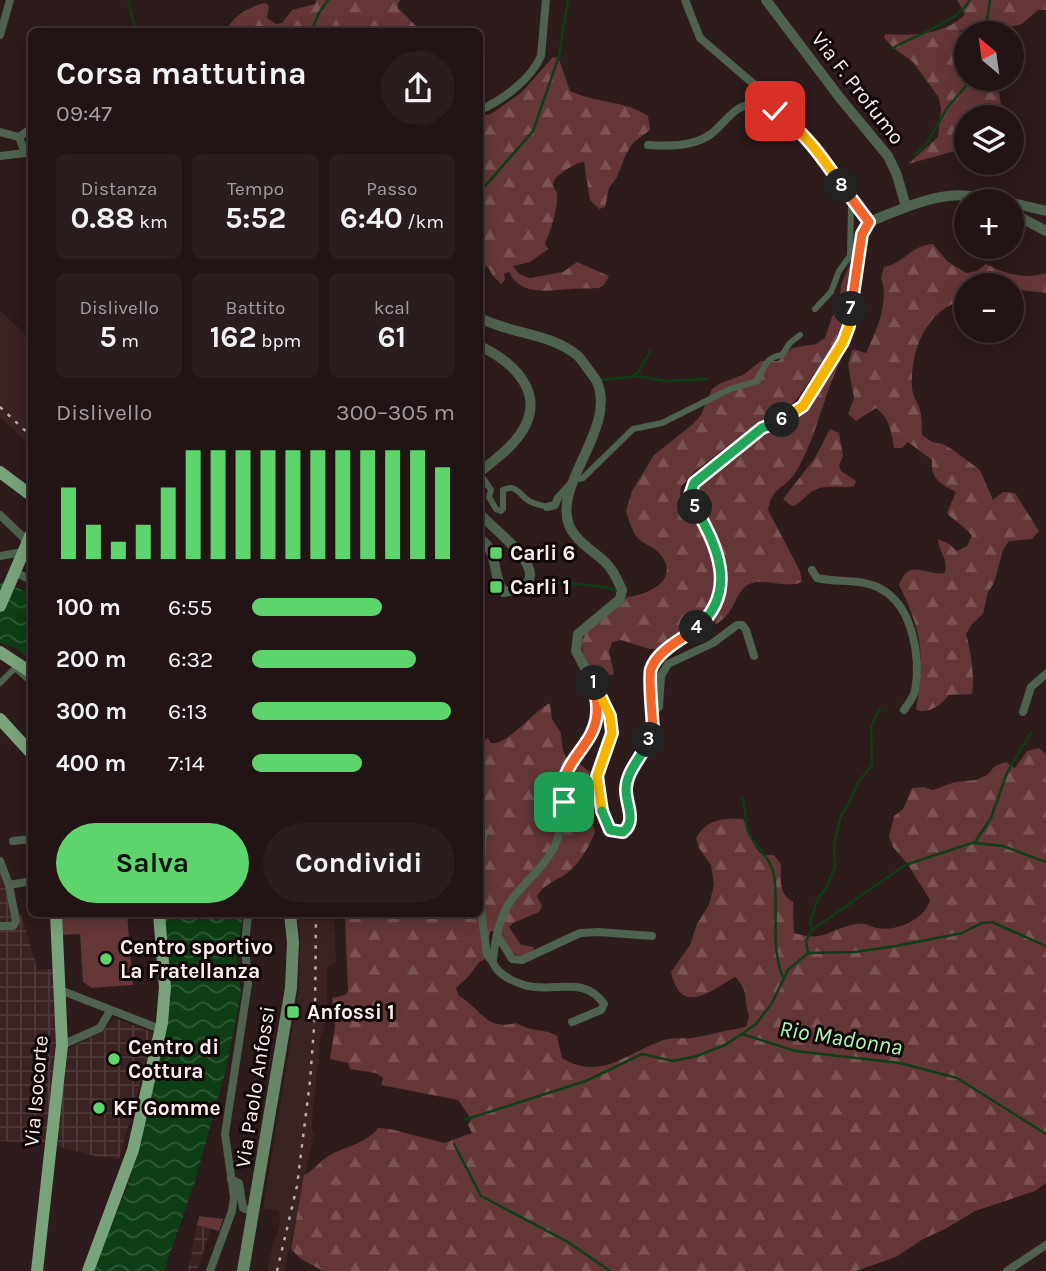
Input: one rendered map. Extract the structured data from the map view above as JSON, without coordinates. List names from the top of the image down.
{
  "streets": {
    "main road": ["Via Paolo Anfossi", "Via Isocorte"],
    "street": ["Via F. Profumo"]
  },
  "water": ["Rio Madonna"],
  "places": {
    "transit": ["Carli 6", "Carli 1", "Anfossi 1"],
    "other": ["Centro sportivo La Fratellanza", "Centro di Cottura", "KF Gomme"]
  },
  "north": "top left",
  "page": {
    "map_buttons": ["+", "−"],
    "heading": ["Corsa mattutina", "09:47"],
    "stats": [
      ["Distanza", "0.88 km"],
      ["Tempo", "5:52"],
      ["Passo", "6:40 /km"],
      ["Dislivello", "5 m"],
      ["Battito", "162 bpm"],
      ["kcal", "61"]
    ],
    "pins": [
      "8",
      "7",
      "6",
      "5",
      "4",
      "1",
      "3"
    ],
    "chart": ["Dislivello", "300–305 m"],
    "list": [
      {
        "name": "100 m",
        "note": "6:55"
      },
      {
        "name": "200 m",
        "note": "6:32"
      },
      {
        "name": "300 m",
        "note": "6:13"
      },
      {
        "name": "400 m",
        "note": "7:14"
      }
    ],
    "buttons": ["Salva", "Condividi"]
  }
}
